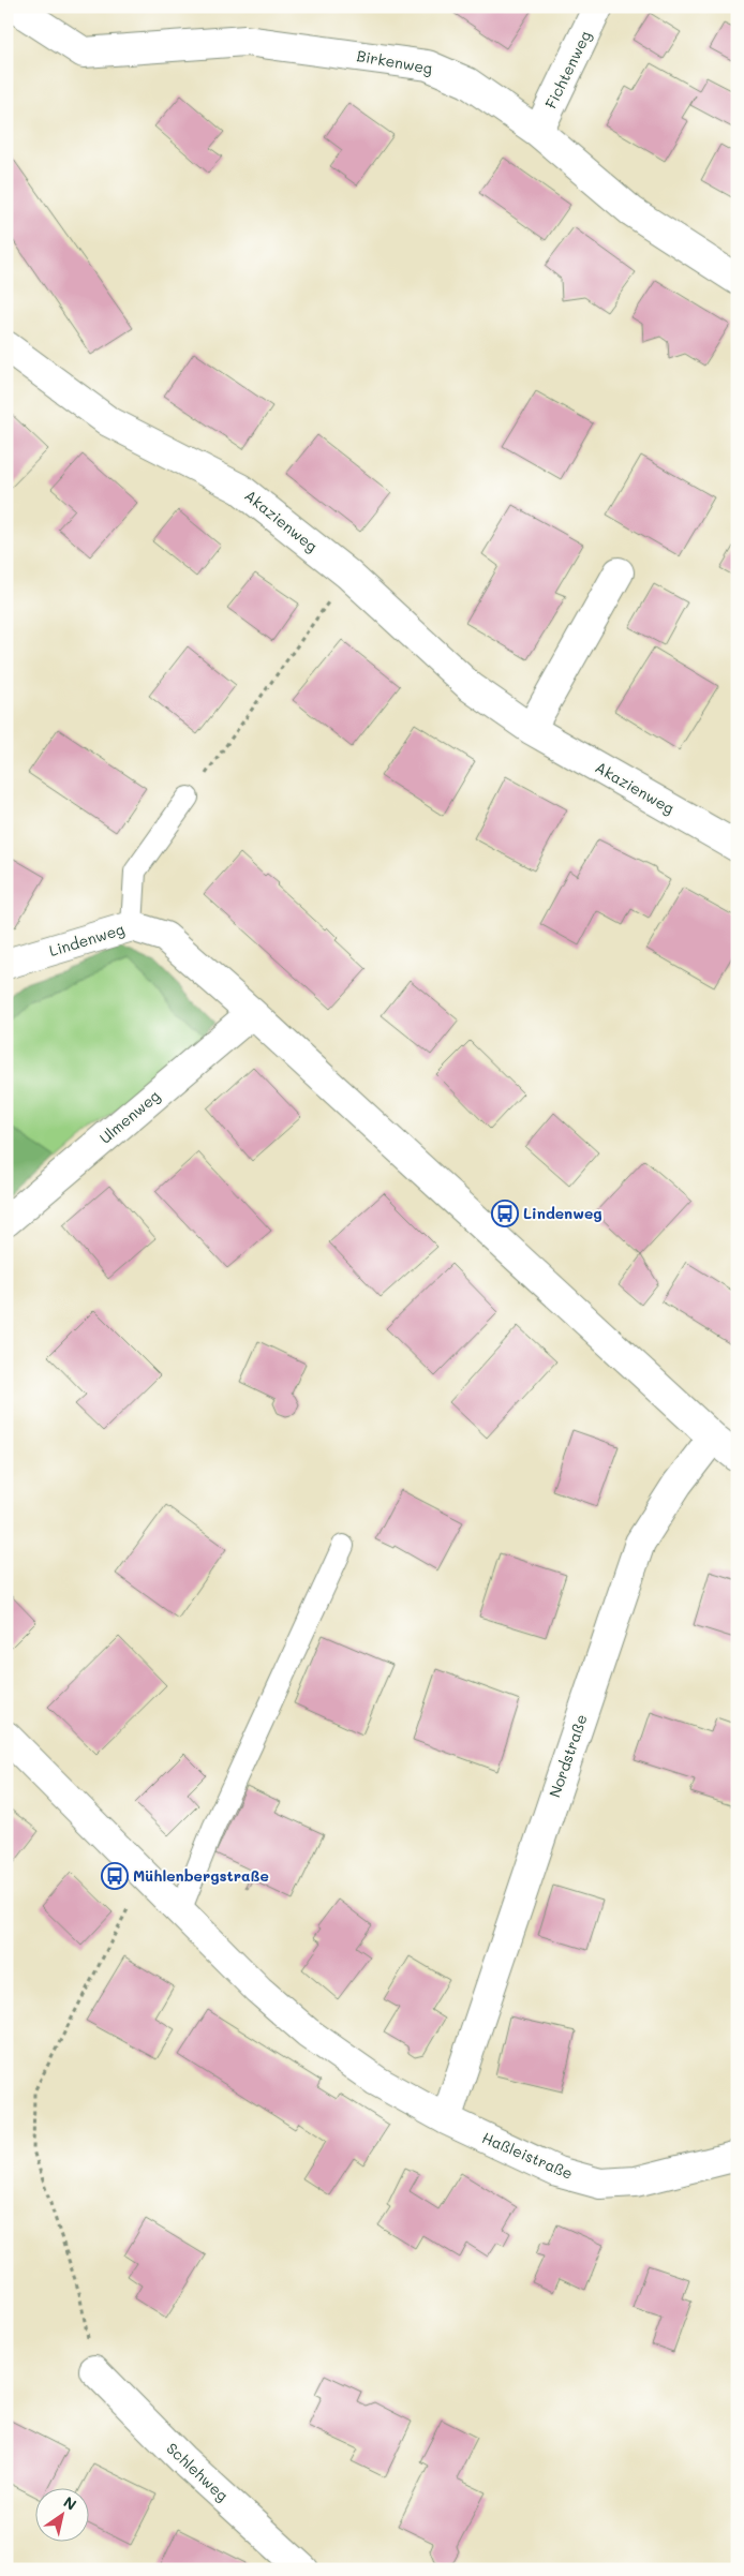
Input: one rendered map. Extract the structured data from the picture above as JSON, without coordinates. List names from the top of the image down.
{
  "streets": {
    "street": [
      "Birkenweg",
      "Fichtenweg",
      "Akazienweg",
      "Lindenweg",
      "Ulmenweg",
      "Nordstraße",
      "Haßleistraße",
      "Schlehweg"
    ]
  },
  "crossings": [
    ["Birkenweg", "Fichtenweg"],
    ["Lindenweg", "Ulmenweg"],
    ["Lindenweg", "Nordstraße"],
    ["Nordstraße", "Haßleistraße"]
  ],
  "places": {
    "bus stop": ["Lindenweg", "Mühlenbergstraße"]
  },
  "north": "top right"
}
